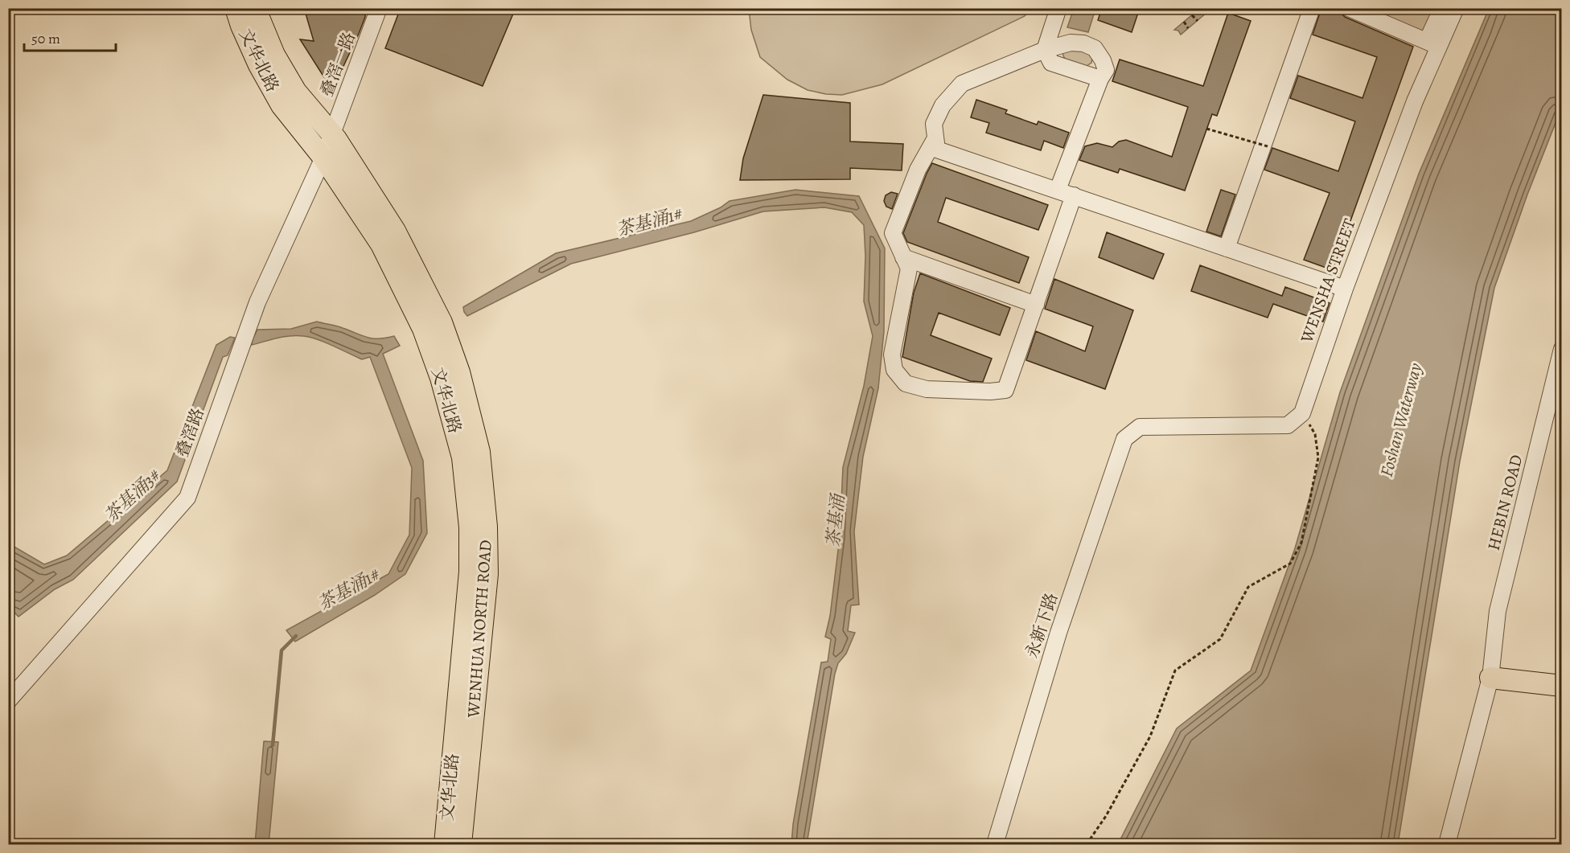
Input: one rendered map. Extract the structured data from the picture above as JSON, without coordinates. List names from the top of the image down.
{
  "streets": {
    "main road": ["文华北路", "WENHUA NORTH ROAD"],
    "street": [
      "叠滘一路",
      "WENSHA STREET",
      "叠滘路",
      "HEBIN ROAD",
      "永新下路"
    ]
  },
  "crossings": [
    ["文华北路", "叠滘一路"],
    ["文华北路", "叠滘路"],
    ["叠滘一路", "叠滘路"],
    ["叠滘一路", "WENHUA NORTH ROAD"],
    ["WENSHA STREET", "永新下路"]
  ],
  "water": [
    "茶基涌1#",
    "Foshan Waterway",
    "茶基涌3#",
    "茶基涌"
  ],
  "scale_bar": "50 m"
}
